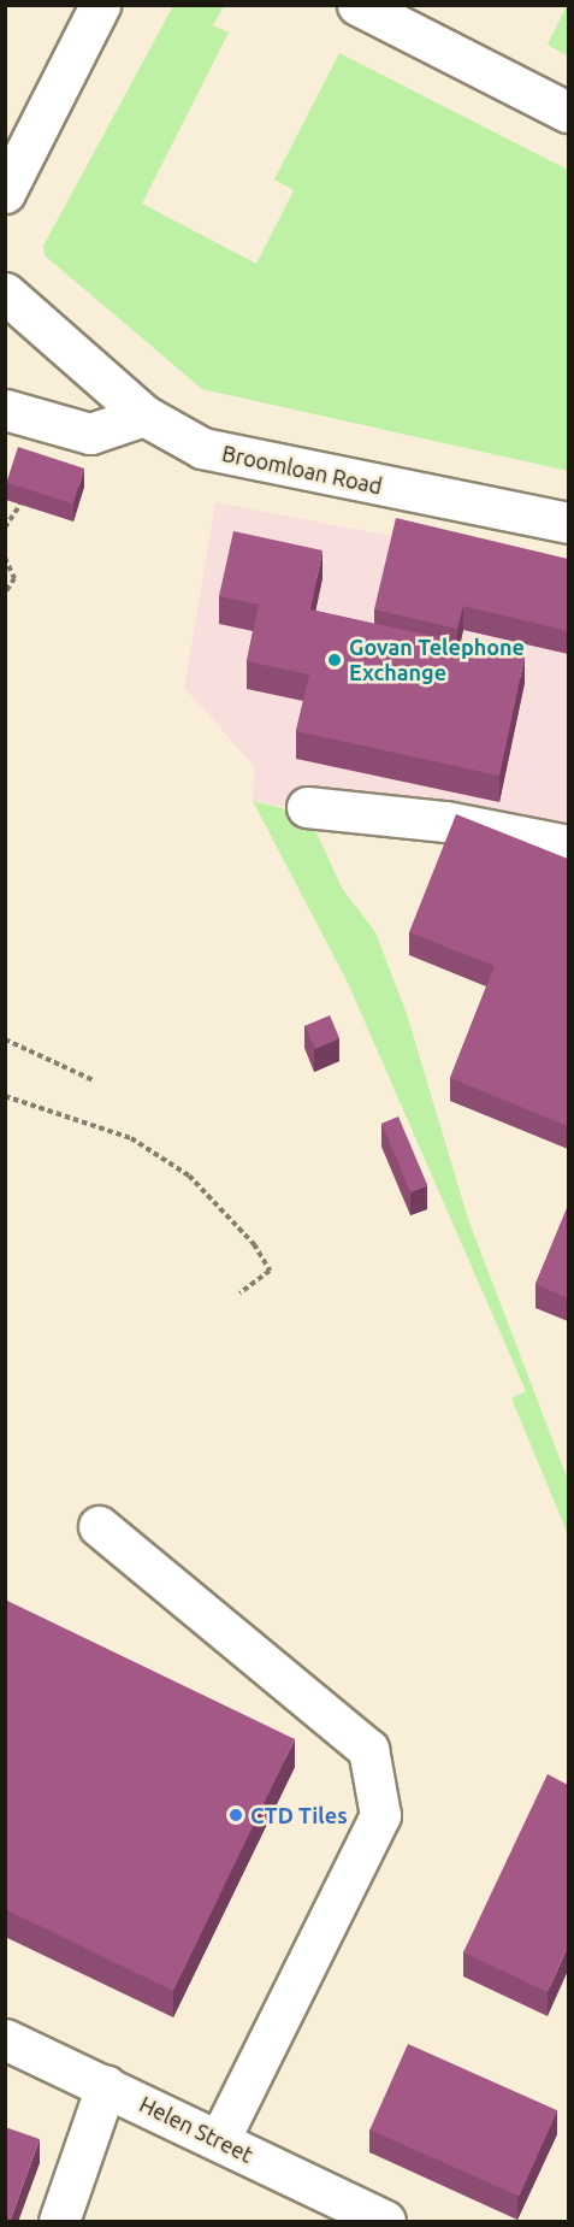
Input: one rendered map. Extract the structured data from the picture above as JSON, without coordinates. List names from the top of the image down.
{
  "streets": {
    "street": ["Broomloan Road", "Helen Street"]
  },
  "places": ["Govan Telephone Exchange", "CTD Tiles"]
}
